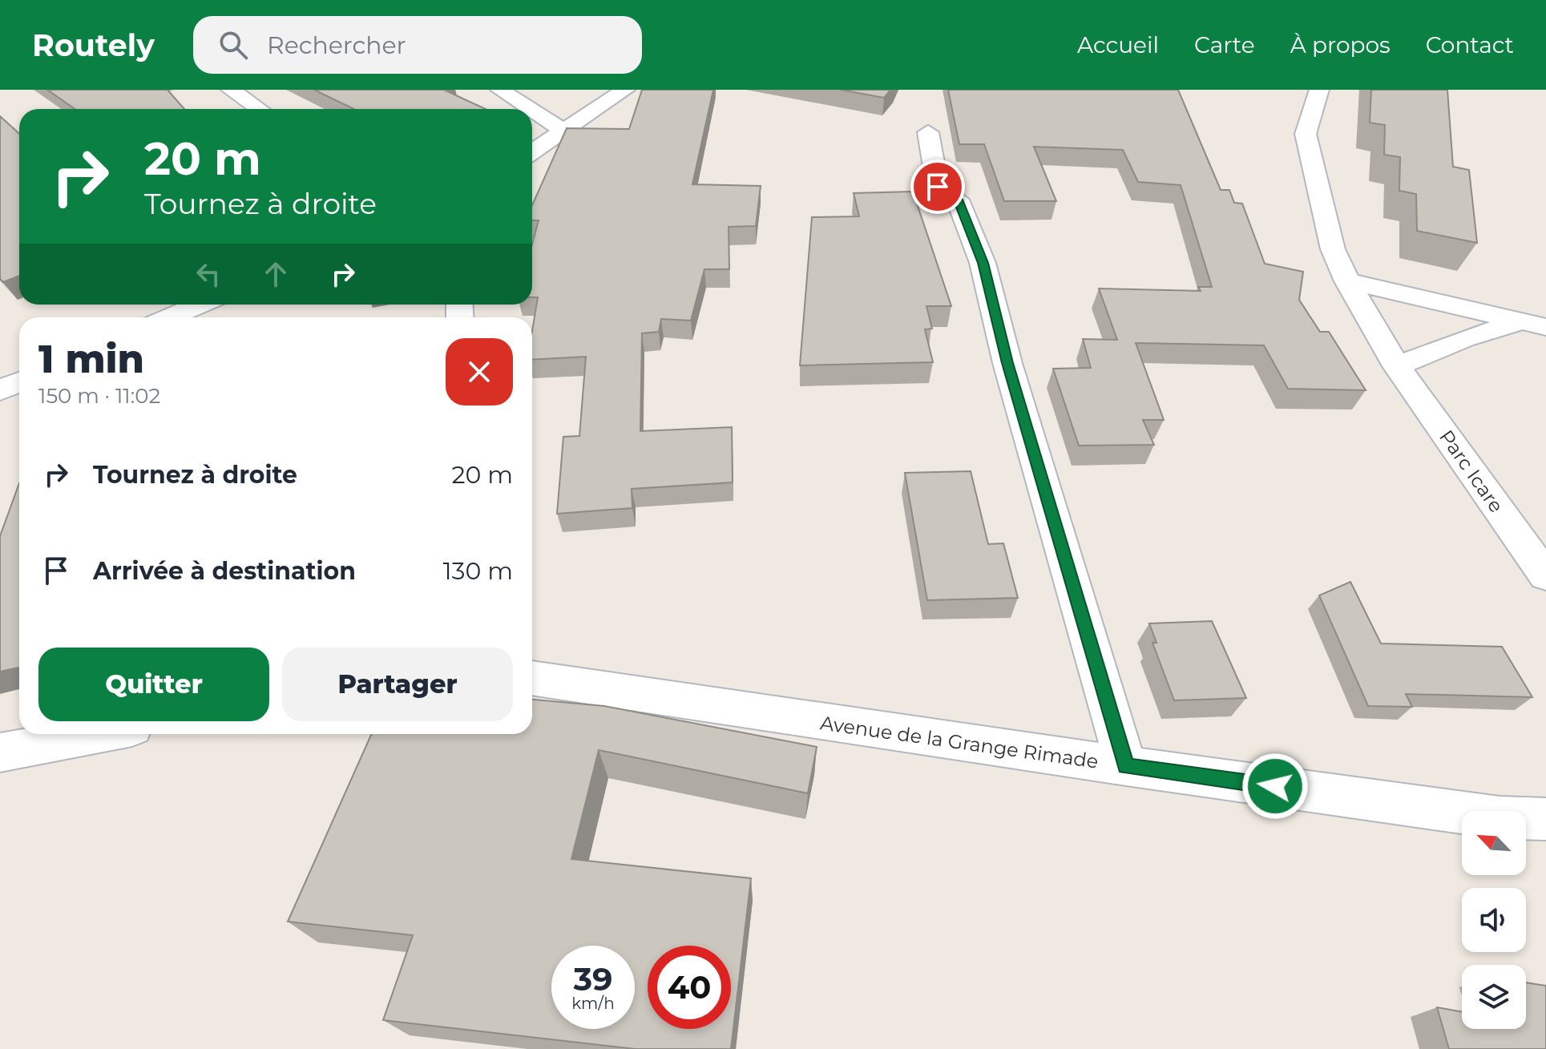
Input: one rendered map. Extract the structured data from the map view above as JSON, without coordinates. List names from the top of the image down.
{
  "streets": {
    "street": ["Parc Icare", "Avenue de la Grange Rimade"]
  },
  "north": "top left",
  "page": {
    "header": "Routely",
    "search": "Rechercher",
    "nav": [
      "Accueil",
      "Carte",
      "À propos",
      "Contact"
    ],
    "turn": ["20 m", "Tournez à droite"],
    "heading": ["1 min", "150 m · 11:02"],
    "list": [
      {
        "name": "Tournez à droite",
        "value": "20 m"
      },
      {
        "name": "Arrivée à destination",
        "value": "130 m"
      }
    ],
    "buttons": ["Quitter", "Partager"],
    "speed": "39 km/h",
    "limit": "40"
  }
}
